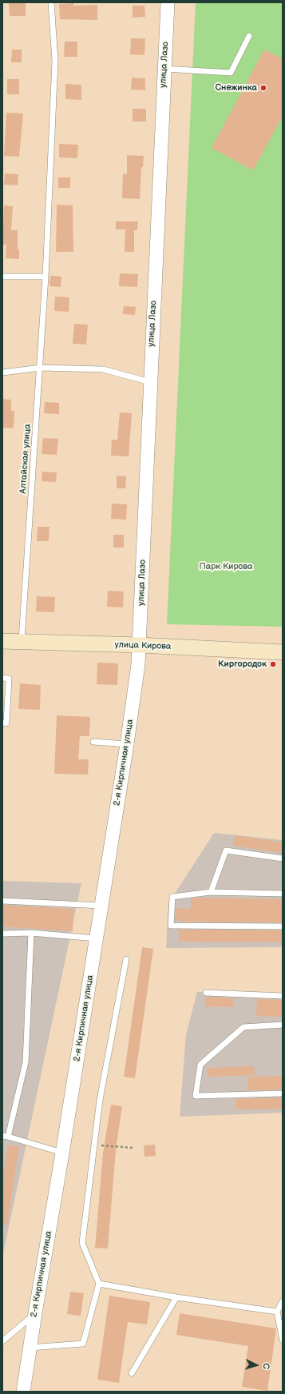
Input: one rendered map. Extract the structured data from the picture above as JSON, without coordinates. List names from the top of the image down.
{
  "streets": {
    "main road": ["улица Кирова"],
    "street": ["улица Лазо", "2-я Кирпичная улица"],
    "lane": ["Алтайская улица"]
  },
  "crossings": [
    ["улица Лазо", "улица Кирова"],
    ["улица Лазо", "2-я Кирпичная улица"],
    ["Алтайская улица", "улица Кирова"],
    ["улица Кирова", "2-я Кирпичная улица"]
  ],
  "parks": ["Парк Кирова"],
  "places": ["Снежинка", "Киргородок"],
  "north": "right"
}
